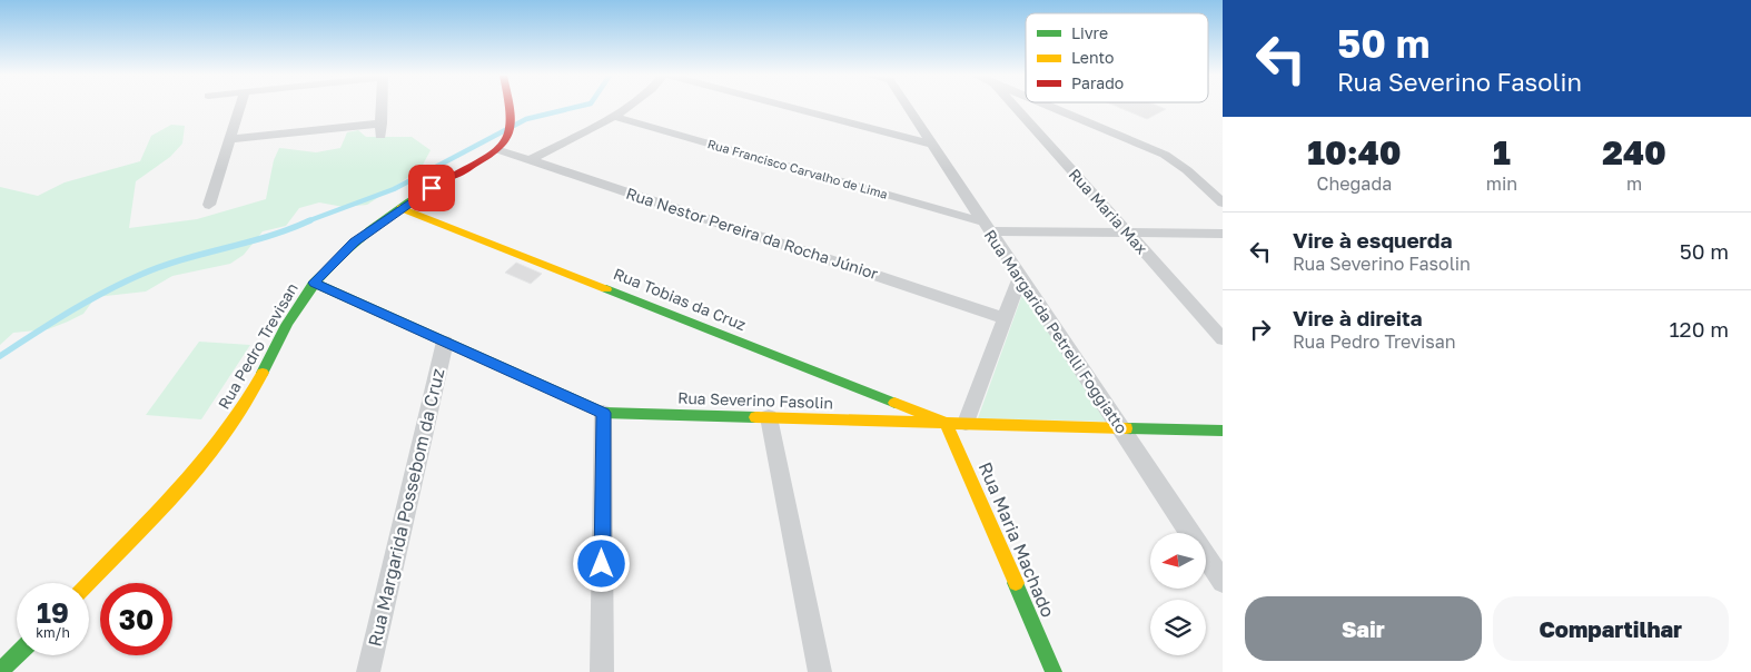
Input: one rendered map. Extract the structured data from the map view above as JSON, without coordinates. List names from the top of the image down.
{
  "streets": {
    "street": [
      "Rua Francisco Carvalho de Lima",
      "Rua Maria Max",
      "Rua Nestor Pereira da Rocha Júnior",
      "Rua Tobias da Cruz",
      "Rua Margarida Petrelli Foggiatto",
      "Rua Pedro Trevisan",
      "Rua Severino Fasolin",
      "Rua Margarida Possebom da Cruz",
      "Rua Maria Machado"
    ]
  },
  "crossings": [
    ["Rua Francisco Carvalho de Lima", "Rua Maria Max"],
    ["Rua Francisco Carvalho de Lima", "Rua Margarida Petrelli Foggiatto"],
    ["Rua Nestor Pereira da Rocha Júnior", "Rua Pedro Trevisan"],
    ["Rua Tobias da Cruz", "Rua Pedro Trevisan"],
    ["Rua Tobias da Cruz", "Rua Severino Fasolin"],
    ["Rua Tobias da Cruz", "Rua Maria Machado"],
    ["Rua Margarida Petrelli Foggiatto", "Rua Severino Fasolin"],
    ["Rua Pedro Trevisan", "Rua Severino Fasolin"],
    ["Rua Severino Fasolin", "Rua Margarida Possebom da Cruz"],
    ["Rua Severino Fasolin", "Rua Maria Machado"]
  ],
  "legend": ["Livre", "Lento", "Parado"],
  "north": "left",
  "page": {
    "turn": ["50 m", "Rua Severino Fasolin"],
    "eta": [
      "10:40",
      "Chegada",
      "1",
      "min",
      "240",
      "m"
    ],
    "list": [
      {
        "name": "Vire à esquerda",
        "note": "Rua Severino Fasolin",
        "value": "50 m"
      },
      {
        "name": "Vire à direita",
        "note": "Rua Pedro Trevisan",
        "value": "120 m"
      }
    ],
    "speed": "19 km/h",
    "limit": "30",
    "buttons": ["Sair", "Compartilhar"]
  }
}
